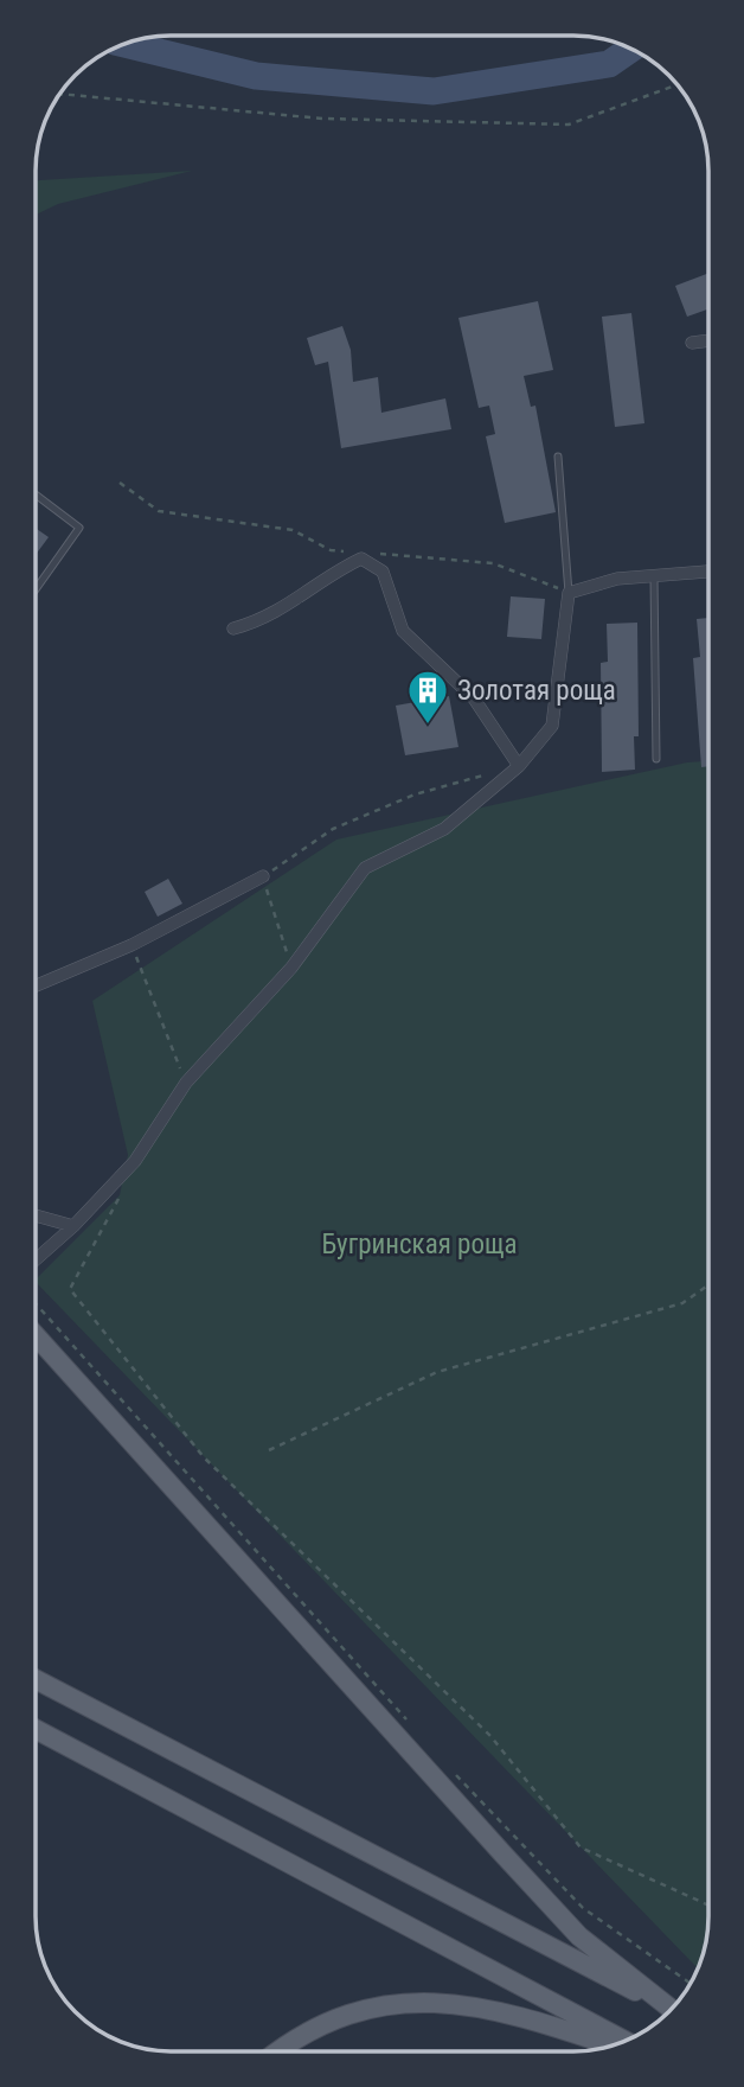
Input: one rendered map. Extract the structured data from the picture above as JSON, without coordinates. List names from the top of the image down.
{
  "parks": ["Бугринская роща"],
  "places": {
    "building": ["Золотая роща"]
  }
}
